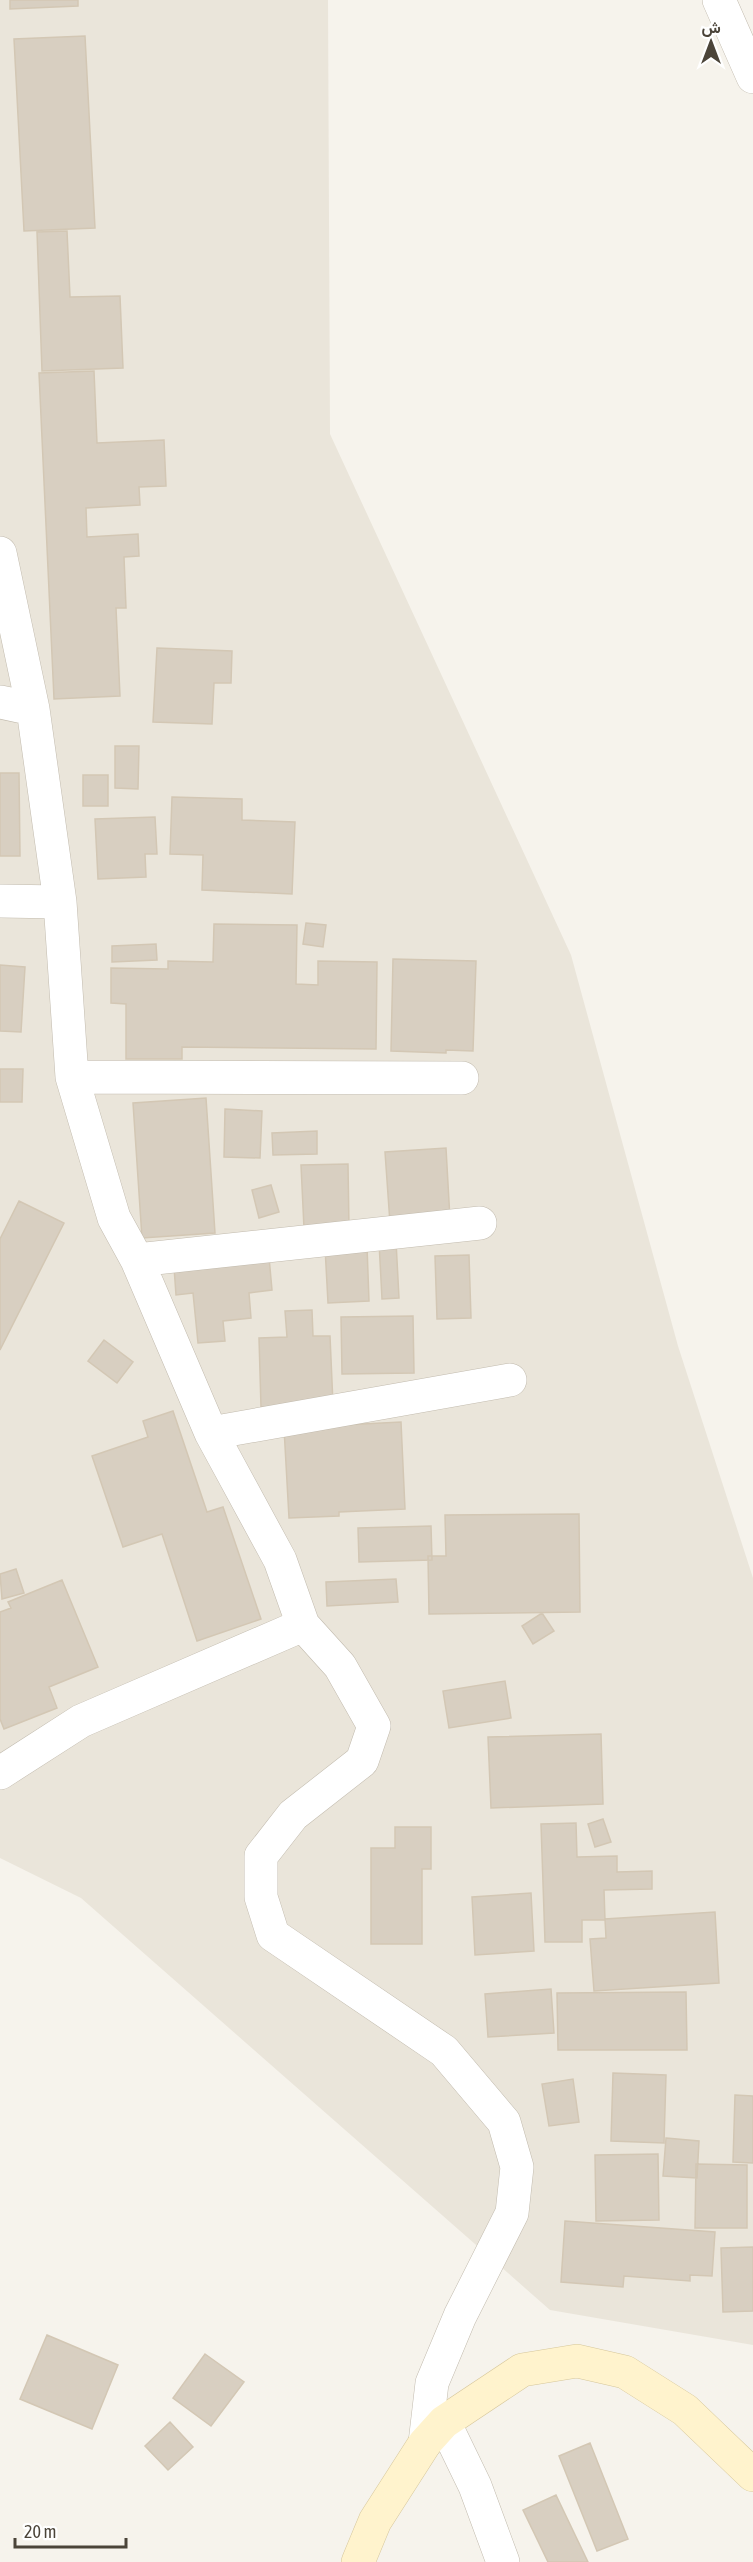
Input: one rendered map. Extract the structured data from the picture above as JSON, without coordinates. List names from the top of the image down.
{
  "scale_bar": "20 m",
  "north": "top"
}
